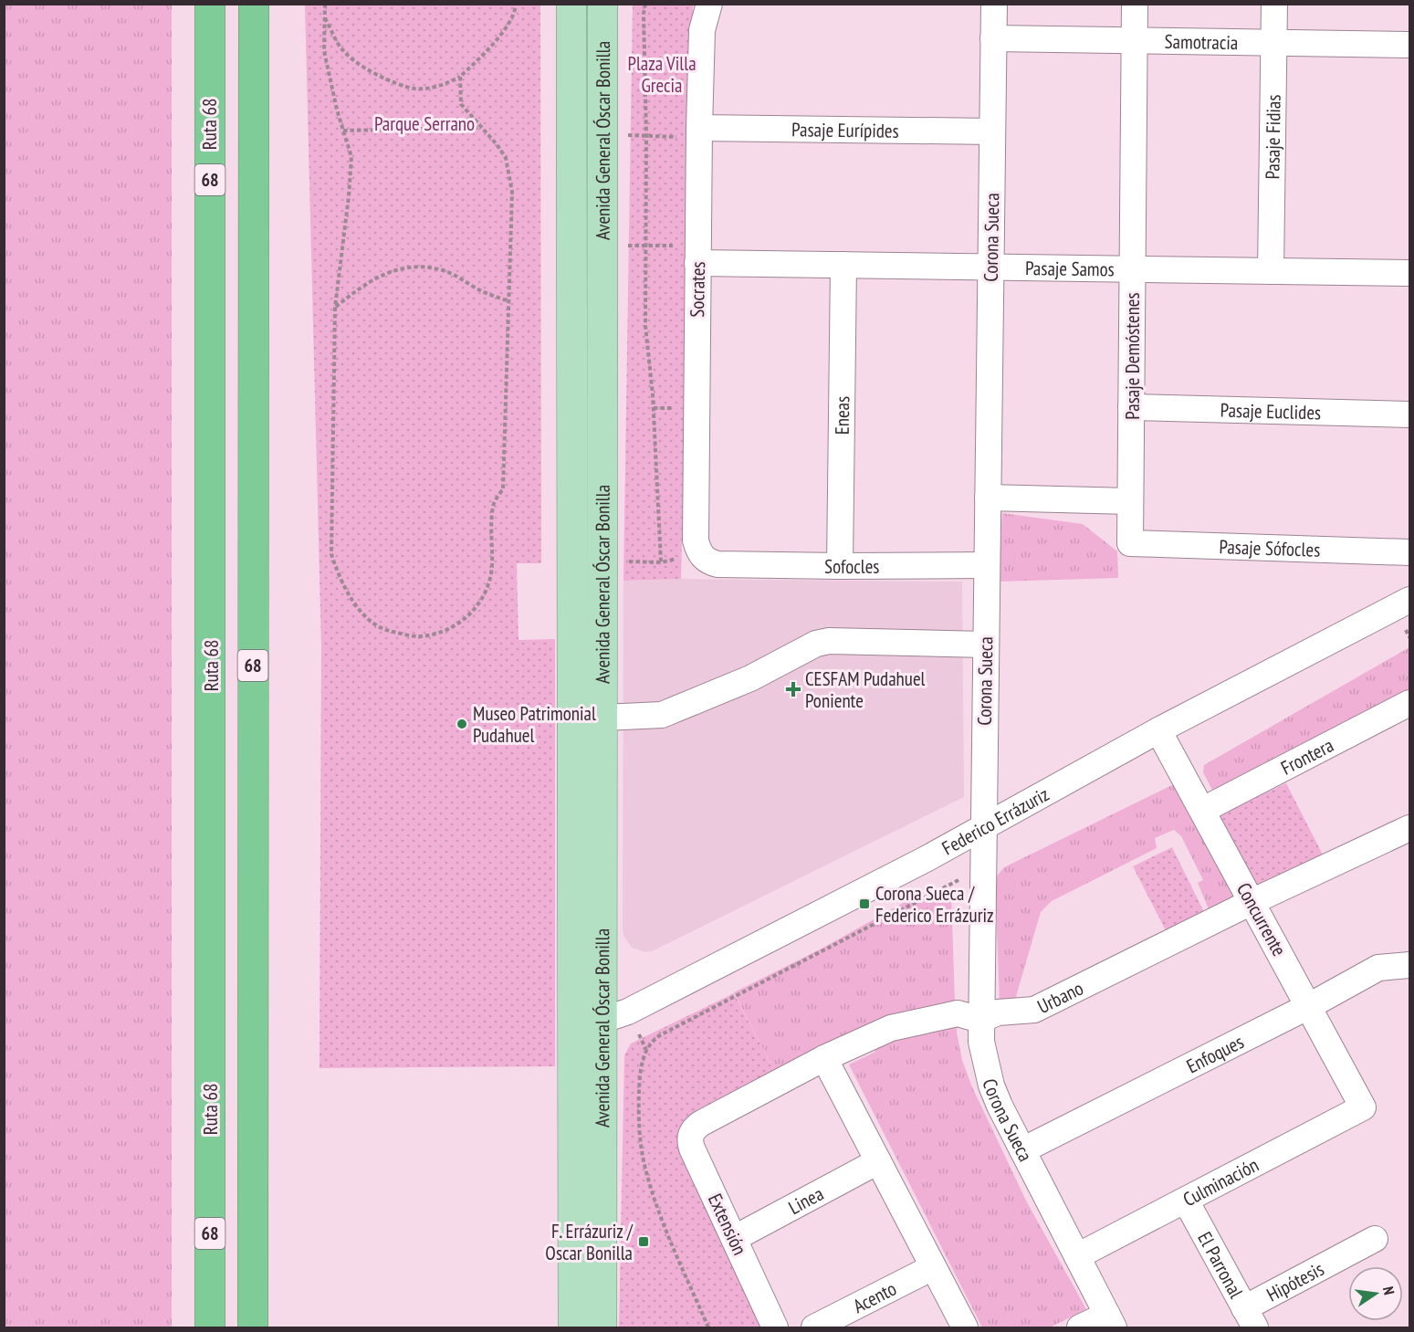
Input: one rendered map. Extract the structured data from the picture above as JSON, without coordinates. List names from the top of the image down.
{
  "streets": {
    "highway": ["Ruta 68", "68"],
    "main road": ["Avenida General Óscar Bonilla"],
    "street": [
      "Samotracia",
      "Pasaje Eurípides",
      "Pasaje Fidias",
      "Corona Sueca",
      "Pasaje Samos",
      "Socrates",
      "Pasaje Demóstenes",
      "Pasaje Euclides",
      "Eneas",
      "Pasaje Sófocles",
      "Sofocles",
      "Frontera",
      "Federico Errázuriz",
      "Concurrente",
      "Urbano",
      "Enfoques",
      "Culminación",
      "Linea",
      "Extensión",
      "El Parronal",
      "Hipótesis",
      "Acento"
    ]
  },
  "crossings": [
    ["Samotracia", "Pasaje Fidias"],
    ["Samotracia", "Corona Sueca"],
    ["Samotracia", "Pasaje Demóstenes"],
    ["Pasaje Eurípides", "Corona Sueca"],
    ["Pasaje Eurípides", "Socrates"],
    ["Pasaje Fidias", "Pasaje Samos"],
    ["Avenida General Óscar Bonilla", "Federico Errázuriz"],
    ["Corona Sueca", "Pasaje Samos"],
    ["Corona Sueca", "Sofocles"],
    ["Corona Sueca", "Federico Errázuriz"],
    ["Corona Sueca", "Urbano"],
    ["Corona Sueca", "Enfoques"],
    ["Corona Sueca", "Culminación"],
    ["Pasaje Samos", "Socrates"],
    ["Pasaje Samos", "Pasaje Demóstenes"],
    ["Pasaje Samos", "Eneas"],
    ["Socrates", "Sofocles"],
    ["Pasaje Demóstenes", "Pasaje Euclides"],
    ["Pasaje Demóstenes", "Pasaje Sófocles"],
    ["Eneas", "Sofocles"],
    ["Frontera", "Concurrente"],
    ["Federico Errázuriz", "Concurrente"],
    ["Concurrente", "Urbano"],
    ["Concurrente", "Enfoques"],
    ["Concurrente", "Culminación"],
    ["Urbano", "Extensión"],
    ["Culminación", "El Parronal"],
    ["Linea", "Extensión"],
    ["El Parronal", "Hipótesis"]
  ],
  "parks": ["Plaza Villa Grecia", "Parque Serrano"],
  "places": {
    "health": ["CESFAM Pudahuel Poniente"],
    "other": ["Museo Patrimonial Pudahuel"],
    "transit": ["Corona Sueca / Federico Errázuriz", "F. Errázuriz / Oscar Bonilla"]
  },
  "north": "right"
}
